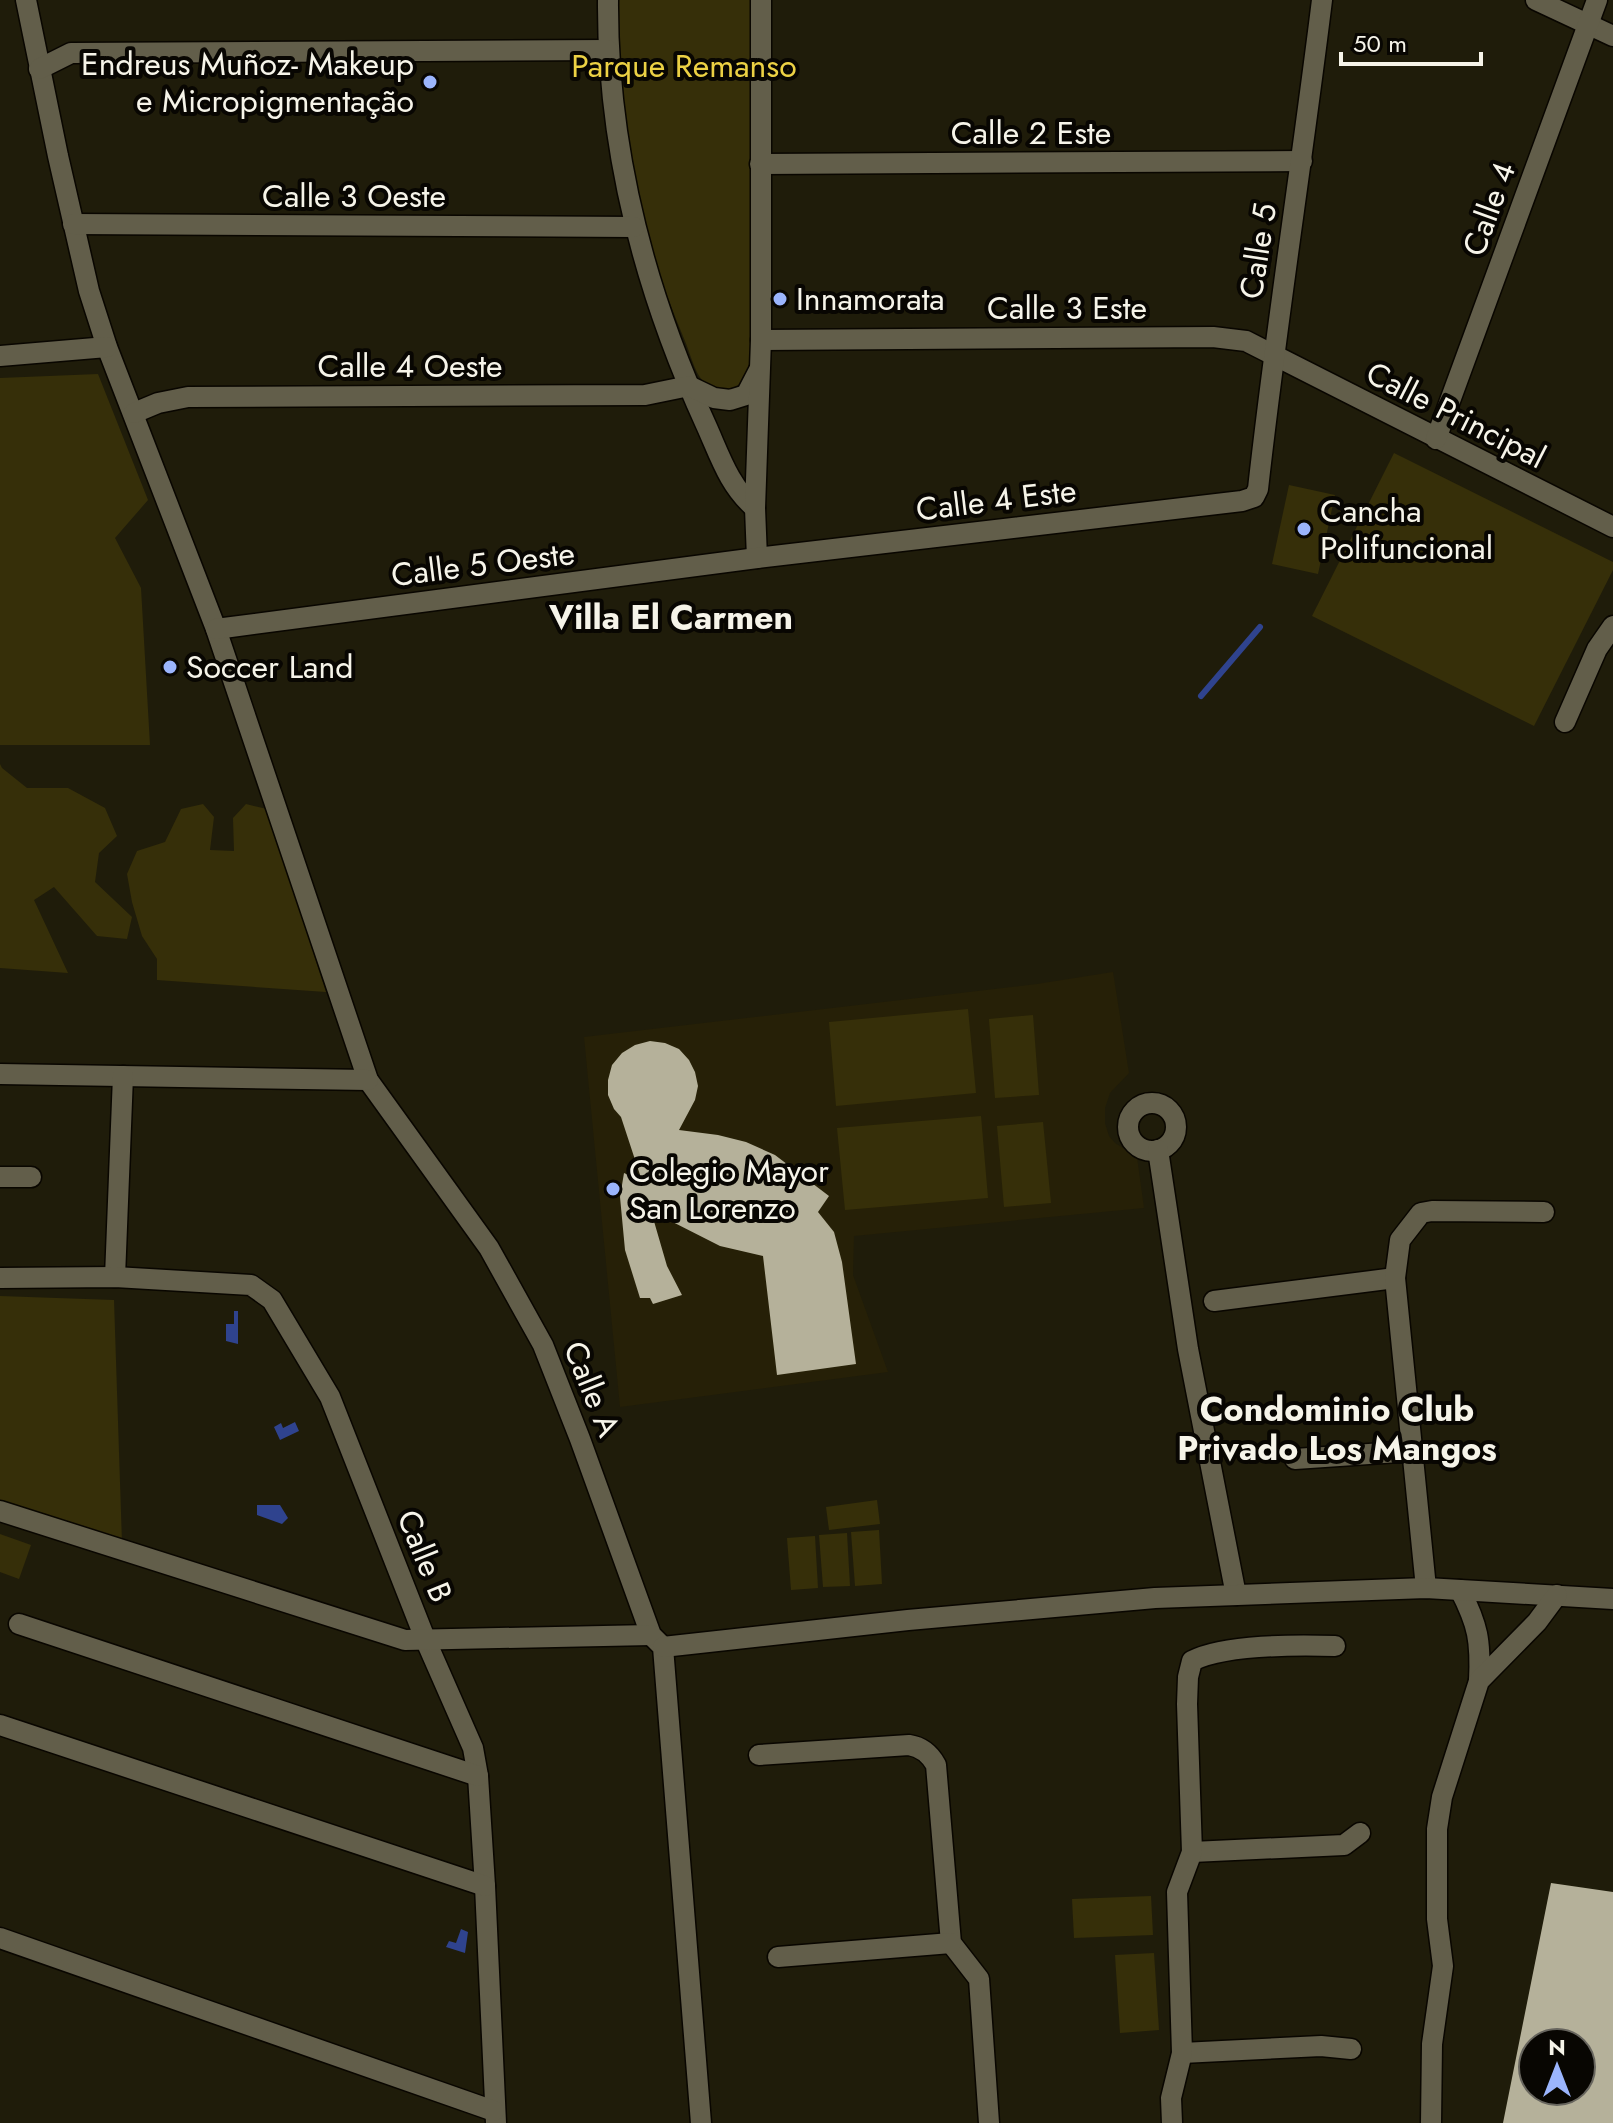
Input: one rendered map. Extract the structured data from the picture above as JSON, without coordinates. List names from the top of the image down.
{
  "streets": {
    "street": [
      "Calle 2 Este",
      "Calle 3 Oeste",
      "Calle 4",
      "Calle 5",
      "Calle 3 Este",
      "Calle 4 Oeste",
      "Calle Principal",
      "Calle 4 Este",
      "Calle 5 Oeste",
      "Calle A",
      "Calle B"
    ]
  },
  "crossings": [
    ["Calle 2 Este", "Calle 5"],
    ["Calle 3 Oeste", "Calle A"],
    ["Calle 4", "Calle Principal"],
    ["Calle 5", "Calle 3 Este"],
    ["Calle 5", "Calle Principal"],
    ["Calle 5", "Calle 4 Este"],
    ["Calle 3 Este", "Calle Principal"],
    ["Calle 4 Oeste", "Calle A"],
    ["Calle 4 Este", "Calle 5 Oeste"],
    ["Calle 5 Oeste", "Calle A"]
  ],
  "districts": ["Villa El Carmen", "Condominio Club Privado Los Mangos"],
  "parks": ["Parque Remanso"],
  "places": [
    "Endreus Muñoz- Makeup e Micropigmentação",
    "Innamorata",
    "Cancha Polifuncional",
    "Soccer Land",
    "Colegio Mayor San Lorenzo"
  ],
  "scale_bar": "50 m",
  "north": "top"
}
